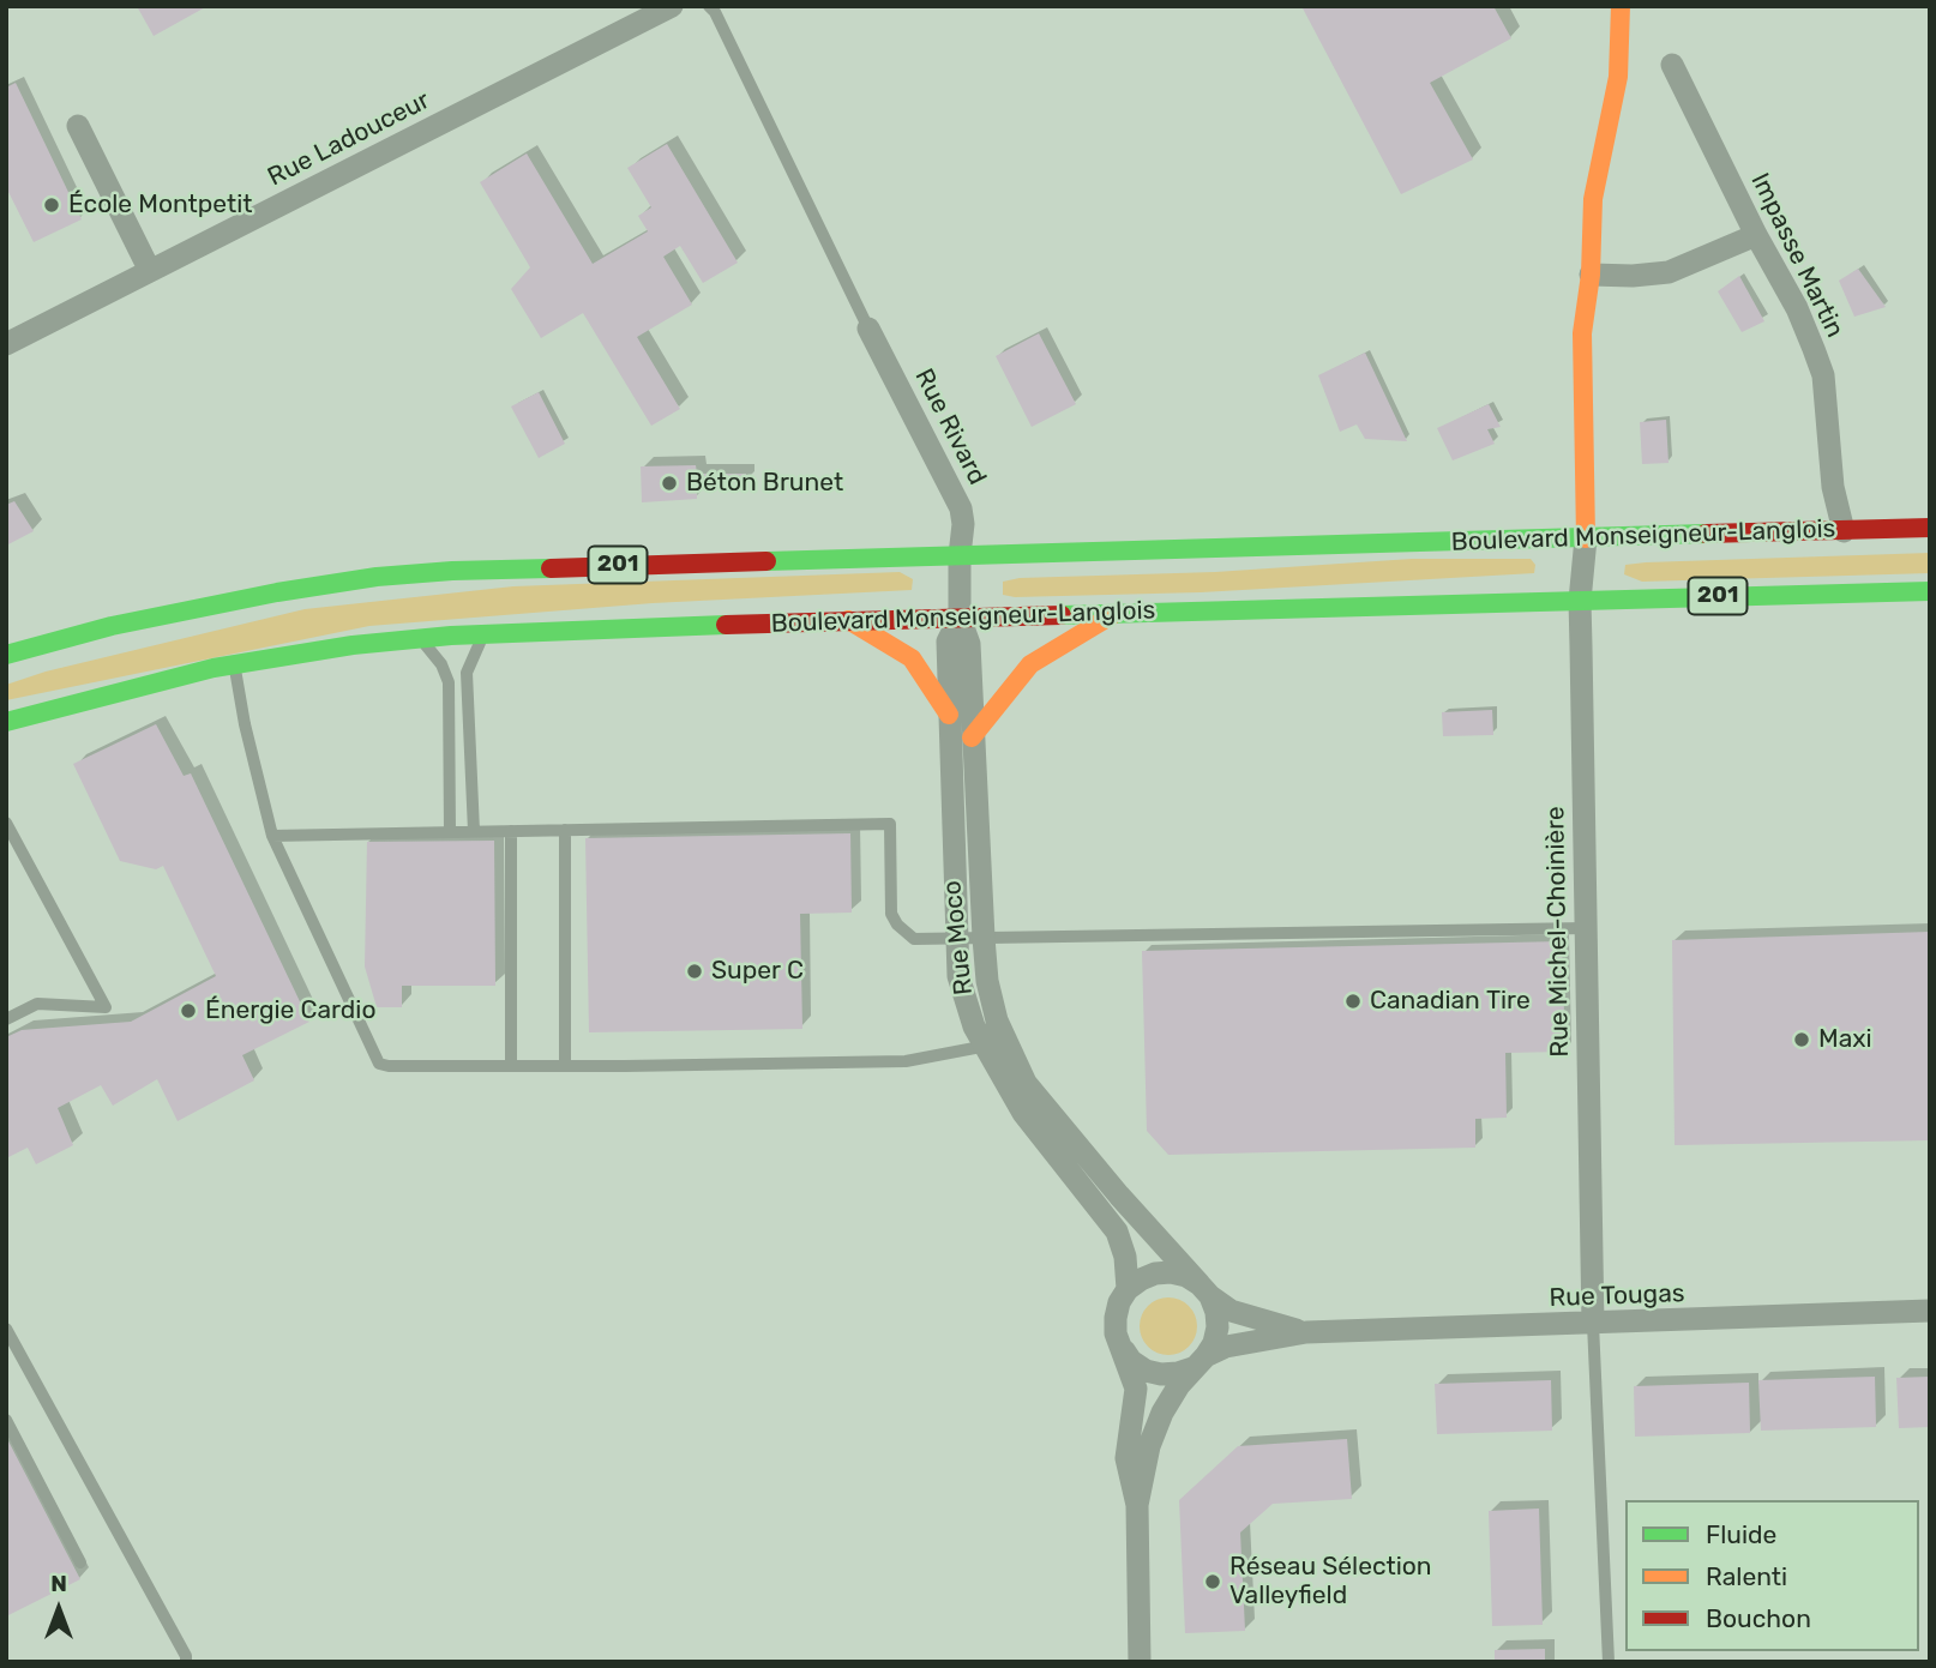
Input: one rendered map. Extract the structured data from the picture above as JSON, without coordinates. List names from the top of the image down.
{
  "streets": {
    "main road": ["Boulevard Monseigneur-Langlois", "201"],
    "street": [
      "Rue Ladouceur",
      "Impasse Martin",
      "Rue Rivard",
      "Rue Michel-Choinière",
      "Rue Moco",
      "Rue Tougas"
    ]
  },
  "crossings": [
    ["Impasse Martin", "Boulevard Monseigneur-Langlois"],
    ["Rue Rivard", "Boulevard Monseigneur-Langlois"],
    ["Rue Rivard", "Rue Moco"],
    ["Boulevard Monseigneur-Langlois", "Rue Michel-Choinière"],
    ["Boulevard Monseigneur-Langlois", "Rue Moco"],
    ["Rue Michel-Choinière", "Rue Tougas"],
    ["Rue Moco", "Rue Tougas"]
  ],
  "places": [
    "École Montpetit",
    "Béton Brunet",
    "Super C",
    "Canadian Tire",
    "Énergie Cardio",
    "Maxi",
    "Réseau Sélection Valleyfield"
  ],
  "legend": ["Fluide", "Ralenti", "Bouchon"],
  "north": "top"
}
